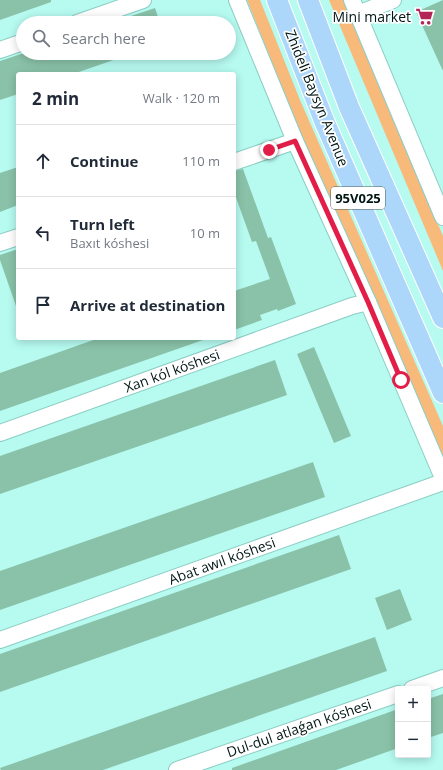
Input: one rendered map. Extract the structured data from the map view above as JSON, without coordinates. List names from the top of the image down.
{
  "streets": {
    "main road": ["Zhideli Baysyn Avenue", "95V025"],
    "street": ["Xan kól kóshesi", "Abat awıl kóshesi", "Dul-dul atlaǵan kóshesi"]
  },
  "places": {
    "supermarket": ["Mini market"]
  },
  "page": {
    "search": "Search here",
    "heading": ["2 min", "Walk · 120 m"],
    "list": [
      ["Continue", "110 m"],
      ["Turn left", "Baxıt kóshesi", "10 m"],
      "Arrive at destination"
    ],
    "map_buttons": ["+", "−"]
  }
}
